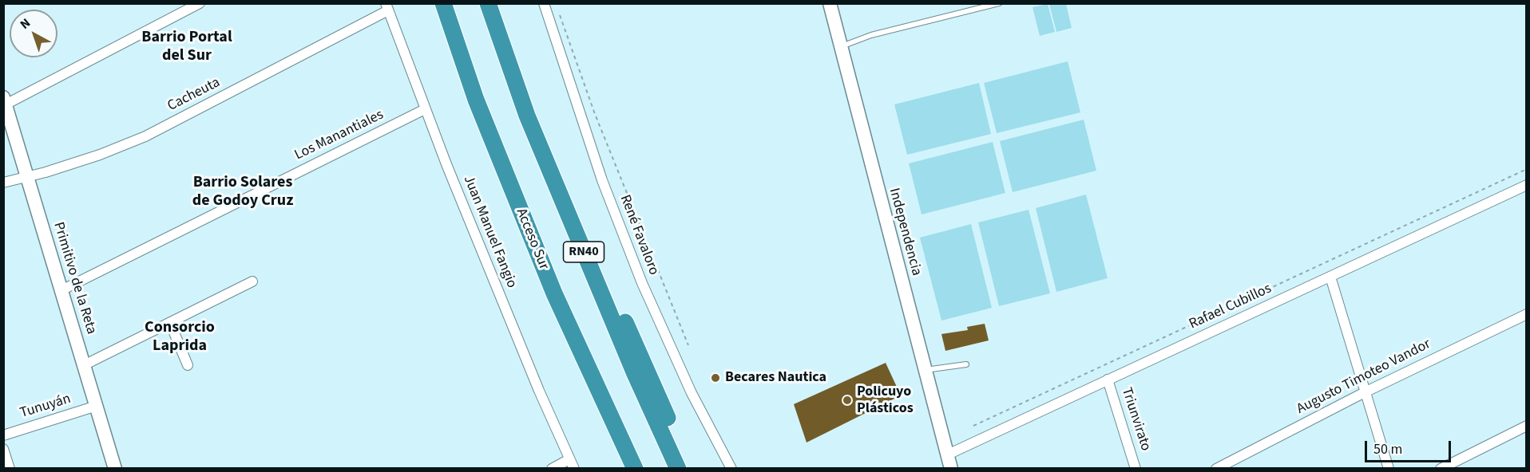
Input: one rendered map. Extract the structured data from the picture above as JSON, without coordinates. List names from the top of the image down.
{
  "streets": {
    "highway": ["Acceso Sur", "RN40"],
    "street": [
      "Cacheuta",
      "Los Manantiales",
      "Juan Manuel Fangio",
      "Independencia",
      "René Favaloro",
      "Primitivo de la Reta",
      "Rafael Cubillos",
      "Augusto Timoteo Vandor",
      "Tunuyán",
      "Triunvirato"
    ]
  },
  "crossings": [
    ["Cacheuta", "Juan Manuel Fangio"],
    ["Cacheuta", "Primitivo de la Reta"],
    ["Los Manantiales", "Juan Manuel Fangio"],
    ["Los Manantiales", "Primitivo de la Reta"],
    ["Independencia", "Rafael Cubillos"],
    ["Primitivo de la Reta", "Tunuyán"],
    ["Rafael Cubillos", "Triunvirato"]
  ],
  "districts": ["Barrio Portal del Sur", "Barrio Solares de Godoy Cruz", "Consorcio Laprida"],
  "places": ["Becares Nautica", "Policuyo Plásticos"],
  "scale_bar": "50 m",
  "north": "top left"
}
